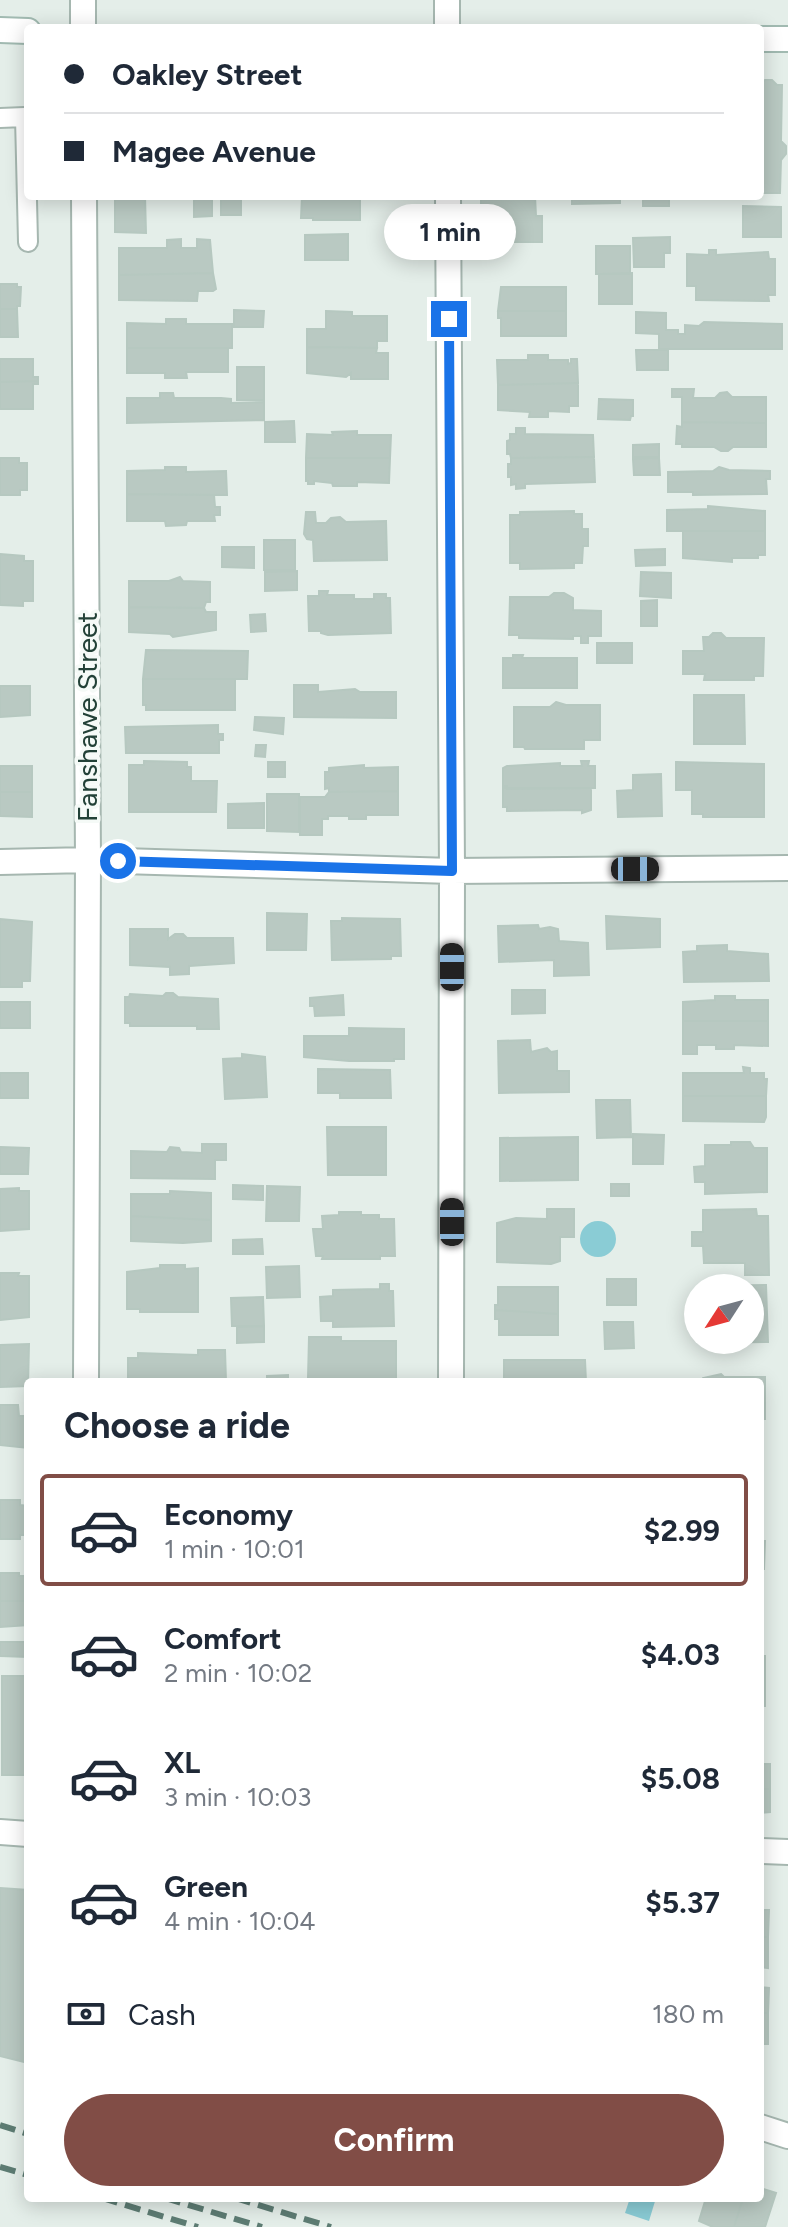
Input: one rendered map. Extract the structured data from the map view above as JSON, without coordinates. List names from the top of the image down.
{
  "streets": {
    "street": ["Fanshawe Street"]
  },
  "north": "bottom left",
  "page": {
    "banner": ["Oakley Street", "Magee Avenue"],
    "bubble": "1 min",
    "heading": "Choose a ride",
    "list": [
      {
        "name": "Economy",
        "note": "1 min · 10:01",
        "value": "$2.99"
      },
      {
        "name": "Comfort",
        "note": "2 min · 10:02",
        "value": "$4.03"
      },
      {
        "name": "XL",
        "note": "3 min · 10:03",
        "value": "$5.08"
      },
      {
        "name": "Green",
        "note": "4 min · 10:04",
        "value": "$5.37"
      }
    ],
    "pay": ["Cash", "180 m"],
    "buttons": "Confirm"
  }
}
